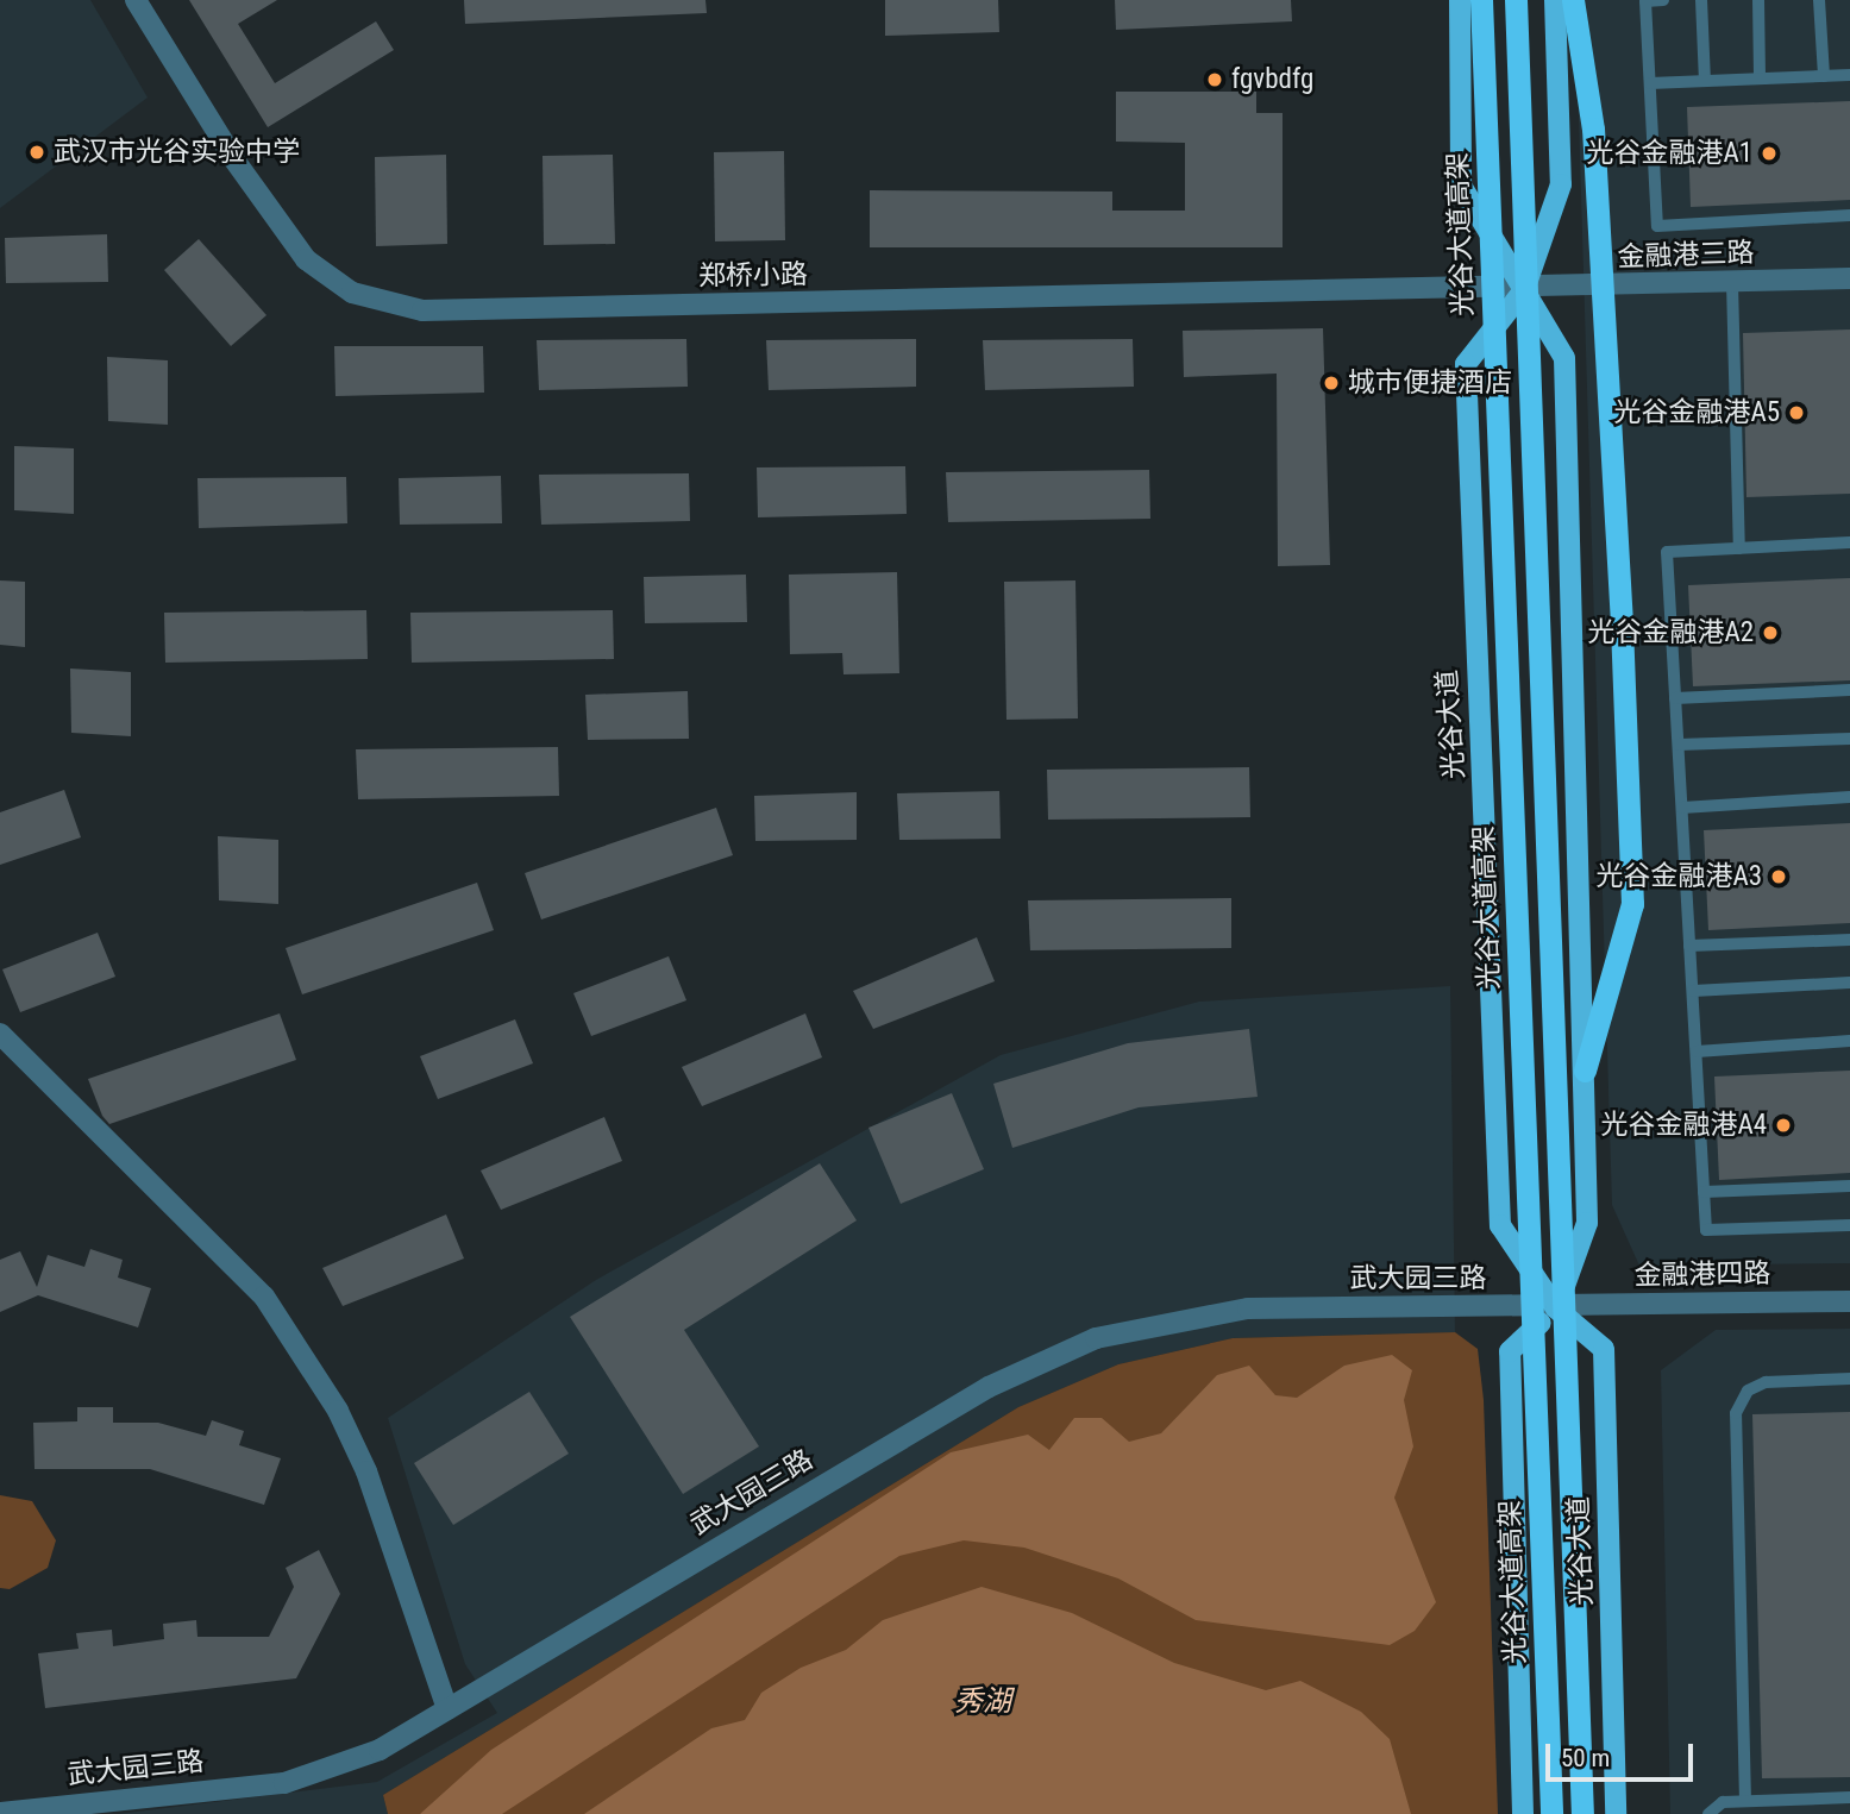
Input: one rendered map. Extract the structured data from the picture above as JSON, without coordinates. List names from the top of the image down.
{
  "streets": {
    "highway": ["光谷大道高架"],
    "main road": ["光谷大道"],
    "street": [
      "金融港三路",
      "郑桥小路",
      "金融港四路",
      "武大园三路"
    ]
  },
  "crossings": [
    ["金融港三路", "郑桥小路"],
    ["金融港三路", "光谷大道"],
    ["郑桥小路", "光谷大道"],
    ["光谷大道", "金融港四路"],
    ["光谷大道", "武大园三路"],
    ["金融港四路", "武大园三路"]
  ],
  "water": ["秀湖"],
  "places": [
    "fgvbdfg",
    "武汉市光谷实验中学",
    "光谷金融港A1",
    "城市便捷酒店",
    "光谷金融港A5",
    "光谷金融港A2",
    "光谷金融港A3",
    "光谷金融港A4"
  ],
  "scale_bar": "50 m"
}
